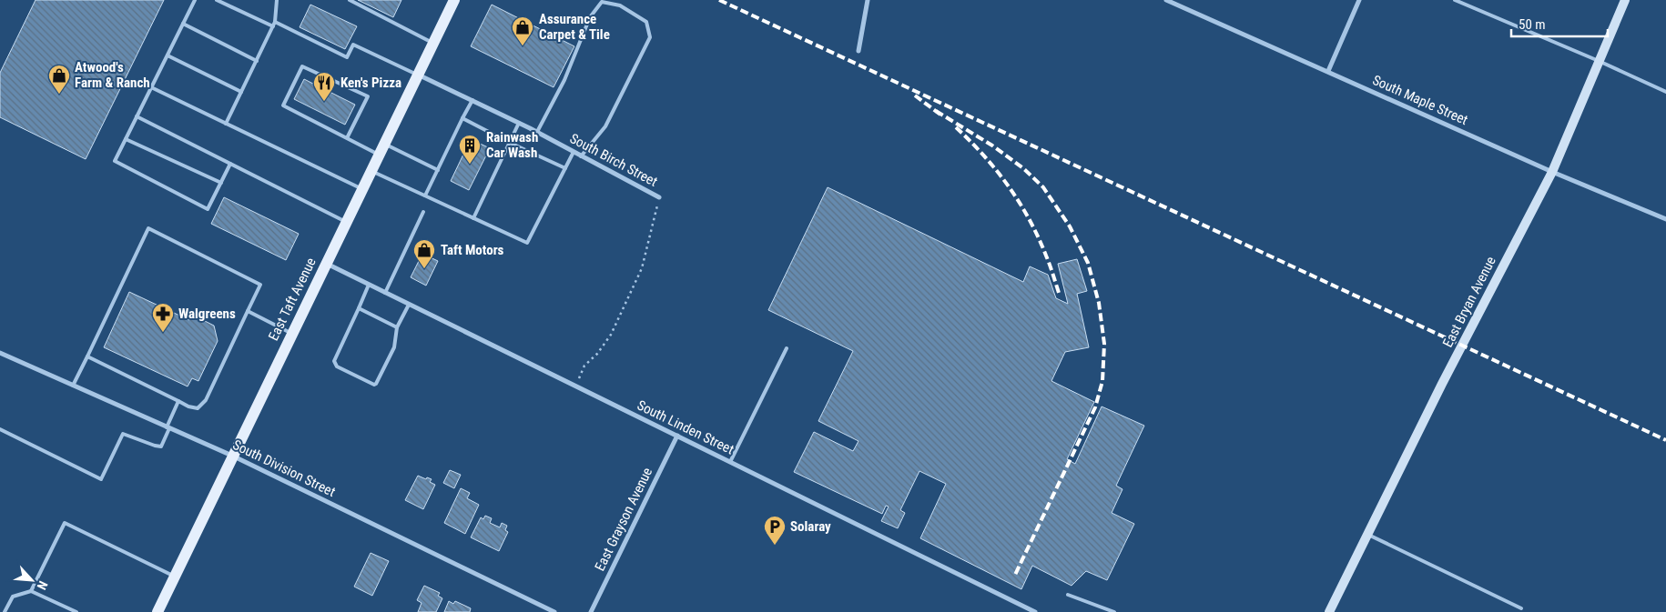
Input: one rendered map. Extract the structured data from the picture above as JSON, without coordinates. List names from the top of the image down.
{
  "streets": {
    "main road": ["East Taft Avenue"],
    "street": [
      "South Maple Street",
      "South Birch Street",
      "East Bryan Avenue",
      "South Linden Street",
      "South Division Street",
      "East Grayson Avenue"
    ]
  },
  "crossings": [
    ["South Maple Street", "East Bryan Avenue"],
    ["South Birch Street", "East Taft Avenue"],
    ["South Birch Street", "South Linden Street"],
    ["East Taft Avenue", "South Linden Street"],
    ["East Taft Avenue", "South Division Street"],
    ["South Linden Street", "East Grayson Avenue"]
  ],
  "places": {
    "shop": ["Assurance Carpet & Tile", "Atwood's Farm & Ranch", "Taft Motors"],
    "restaurant": ["Ken's Pizza"],
    "building": ["Rainwash Car Wash"],
    "pharmacy": ["Walgreens"],
    "parking": ["Solaray"]
  },
  "scale_bar": "50 m",
  "north": "bottom right"
}
